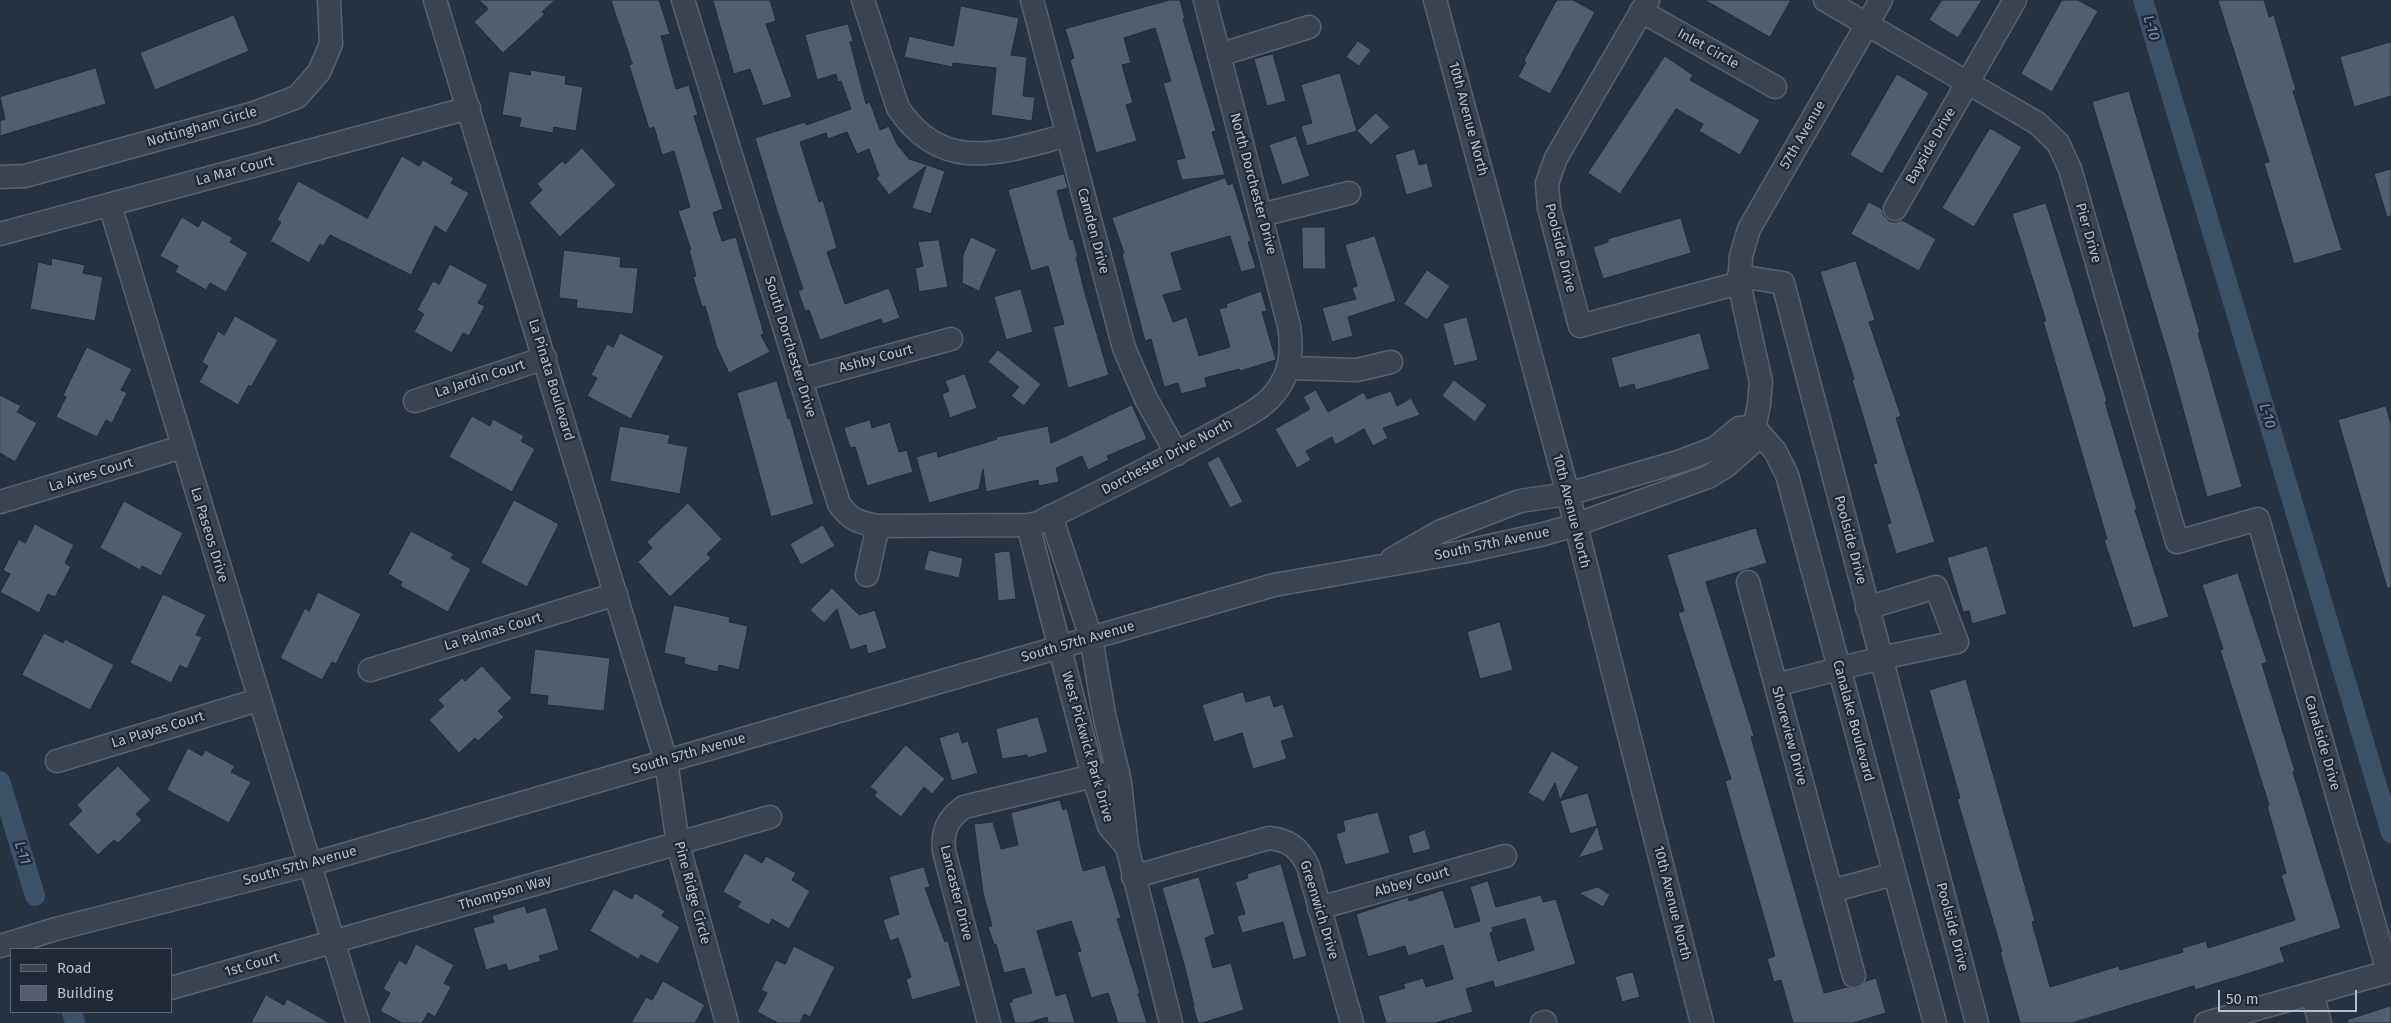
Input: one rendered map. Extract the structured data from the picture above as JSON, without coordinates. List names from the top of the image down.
{
  "streets": {
    "street": [
      "Inlet Circle",
      "10th Avenue North",
      "Nottingham Circle",
      "57th Avenue",
      "Bayside Drive",
      "La Mar Court",
      "North Dorchester Drive",
      "Camden Drive",
      "Pier Drive",
      "Poolside Drive",
      "South Dorchester Drive",
      "Ashby Court",
      "La Jardin Court",
      "La Pinata Boulevard",
      "Dorchester Drive North",
      "La Aires Court",
      "La Paseos Drive",
      "South 57th Avenue",
      "La Palmas Court",
      "Canalake Boulevard",
      "La Playas Court",
      "Shoreview Drive",
      "Canalside Drive",
      "West Pickwick Park Drive",
      "Abbey Court",
      "Thompson Way",
      "Pine Ridge Circle",
      "Lancaster Drive",
      "Greenwich Drive",
      "1st Court"
    ]
  },
  "crossings": [
    ["Inlet Circle", "Poolside Drive"],
    ["10th Avenue North", "South 57th Avenue"],
    ["57th Avenue", "Pier Drive"],
    ["57th Avenue", "Poolside Drive"],
    ["57th Avenue", "South 57th Avenue"],
    ["57th Avenue", "Canalake Boulevard"],
    ["Bayside Drive", "Pier Drive"],
    ["La Mar Court", "La Pinata Boulevard"],
    ["La Mar Court", "La Paseos Drive"],
    ["North Dorchester Drive", "Dorchester Drive North"],
    ["Camden Drive", "Dorchester Drive North"],
    ["Pier Drive", "Canalside Drive"],
    ["South Dorchester Drive", "Ashby Court"],
    ["South Dorchester Drive", "Dorchester Drive North"],
    ["South Dorchester Drive", "West Pickwick Park Drive"],
    ["La Jardin Court", "La Pinata Boulevard"],
    ["La Pinata Boulevard", "South 57th Avenue"],
    ["La Pinata Boulevard", "La Palmas Court"],
    ["La Pinata Boulevard", "Pine Ridge Circle"],
    ["Dorchester Drive North", "West Pickwick Park Drive"],
    ["La Aires Court", "La Paseos Drive"],
    ["La Paseos Drive", "South 57th Avenue"],
    ["La Paseos Drive", "La Playas Court"],
    ["South 57th Avenue", "Canalake Boulevard"],
    ["South 57th Avenue", "West Pickwick Park Drive"],
    ["South 57th Avenue", "Pine Ridge Circle"],
    ["West Pickwick Park Drive", "Lancaster Drive"],
    ["West Pickwick Park Drive", "Greenwich Drive"],
    ["Abbey Court", "Greenwich Drive"],
    ["Thompson Way", "Pine Ridge Circle"],
    ["Thompson Way", "1st Court"]
  ],
  "water": ["L-10", "L-11"],
  "legend": ["Road", "Building"],
  "scale_bar": "50 m"
}
